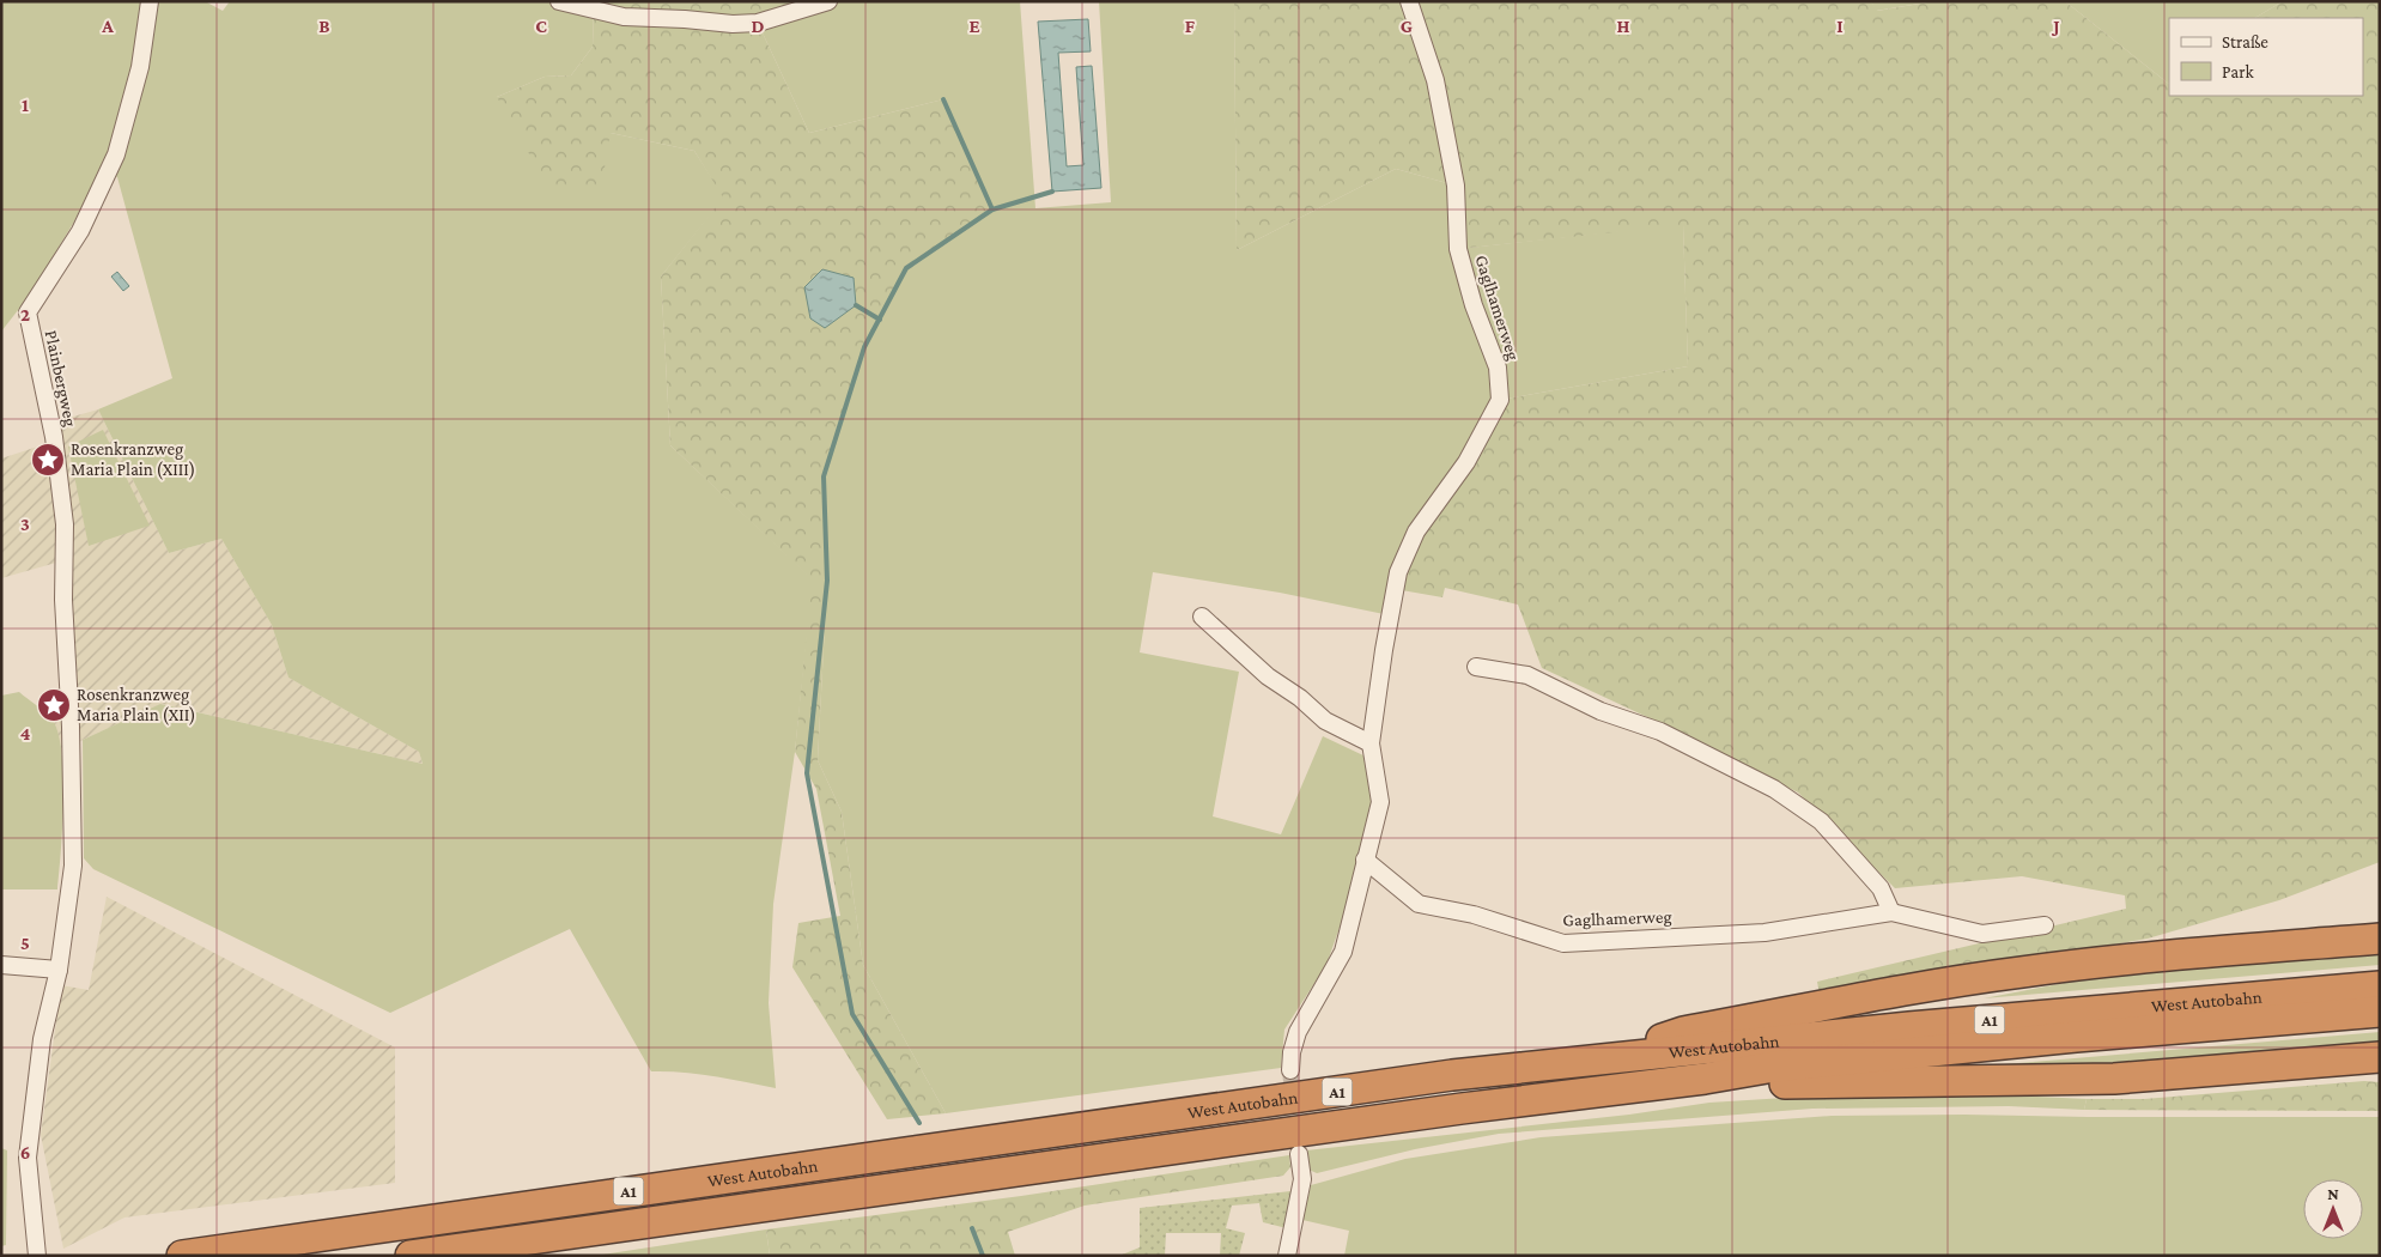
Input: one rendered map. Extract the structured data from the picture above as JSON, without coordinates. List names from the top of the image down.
{
  "streets": {
    "highway": ["West Autobahn", "A1"],
    "street": ["Gaglhamerweg", "Plainbergweg"]
  },
  "places": {
    "place": ["Rosenkranzweg Maria Plain (XIII)", "Rosenkranzweg Maria Plain (XII)"]
  },
  "legend": ["Straße", "Park"],
  "north": "top",
  "grid": {
    "columns": [
      "A",
      "B",
      "C",
      "D",
      "E",
      "F",
      "G",
      "H",
      "I",
      "J"
    ],
    "rows": [
      "1",
      "2",
      "3",
      "4",
      "5",
      "6"
    ]
  }
}
